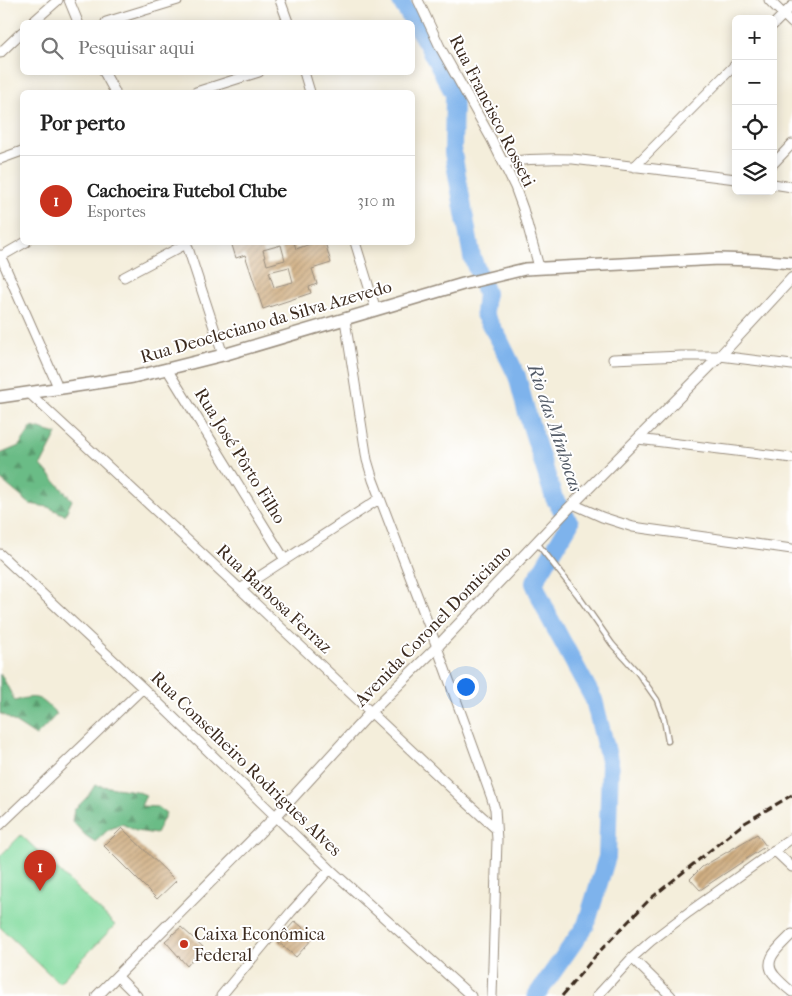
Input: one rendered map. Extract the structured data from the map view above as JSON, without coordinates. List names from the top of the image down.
{
  "streets": {
    "main road": ["Rua Deocleciano da Silva Azevedo"],
    "street": [
      "Rua Francisco Rosseti",
      "Rua José Pôrto Filho",
      "Rua Barbosa Ferraz",
      "Avenida Coronel Domiciano",
      "Rua Conselheiro Rodrigues Alves"
    ]
  },
  "crossings": [
    ["Rua Francisco Rosseti", "Rua Deocleciano da Silva Azevedo"],
    ["Rua Deocleciano da Silva Azevedo", "Rua José Pôrto Filho"],
    ["Rua Deocleciano da Silva Azevedo", "Rua Barbosa Ferraz"],
    ["Rua Barbosa Ferraz", "Avenida Coronel Domiciano"],
    ["Avenida Coronel Domiciano", "Rua Conselheiro Rodrigues Alves"]
  ],
  "water": ["Rio das Minhocas"],
  "places": ["Caixa Econômica Federal"],
  "page": {
    "map_buttons": ["+", "−"],
    "search": "Pesquisar aqui",
    "heading": "Por perto",
    "list": [
      {
        "mark": "1",
        "name": "Cachoeira Futebol Clube",
        "note": "Esportes",
        "value": "310 m"
      }
    ],
    "pins": "1"
  }
}
